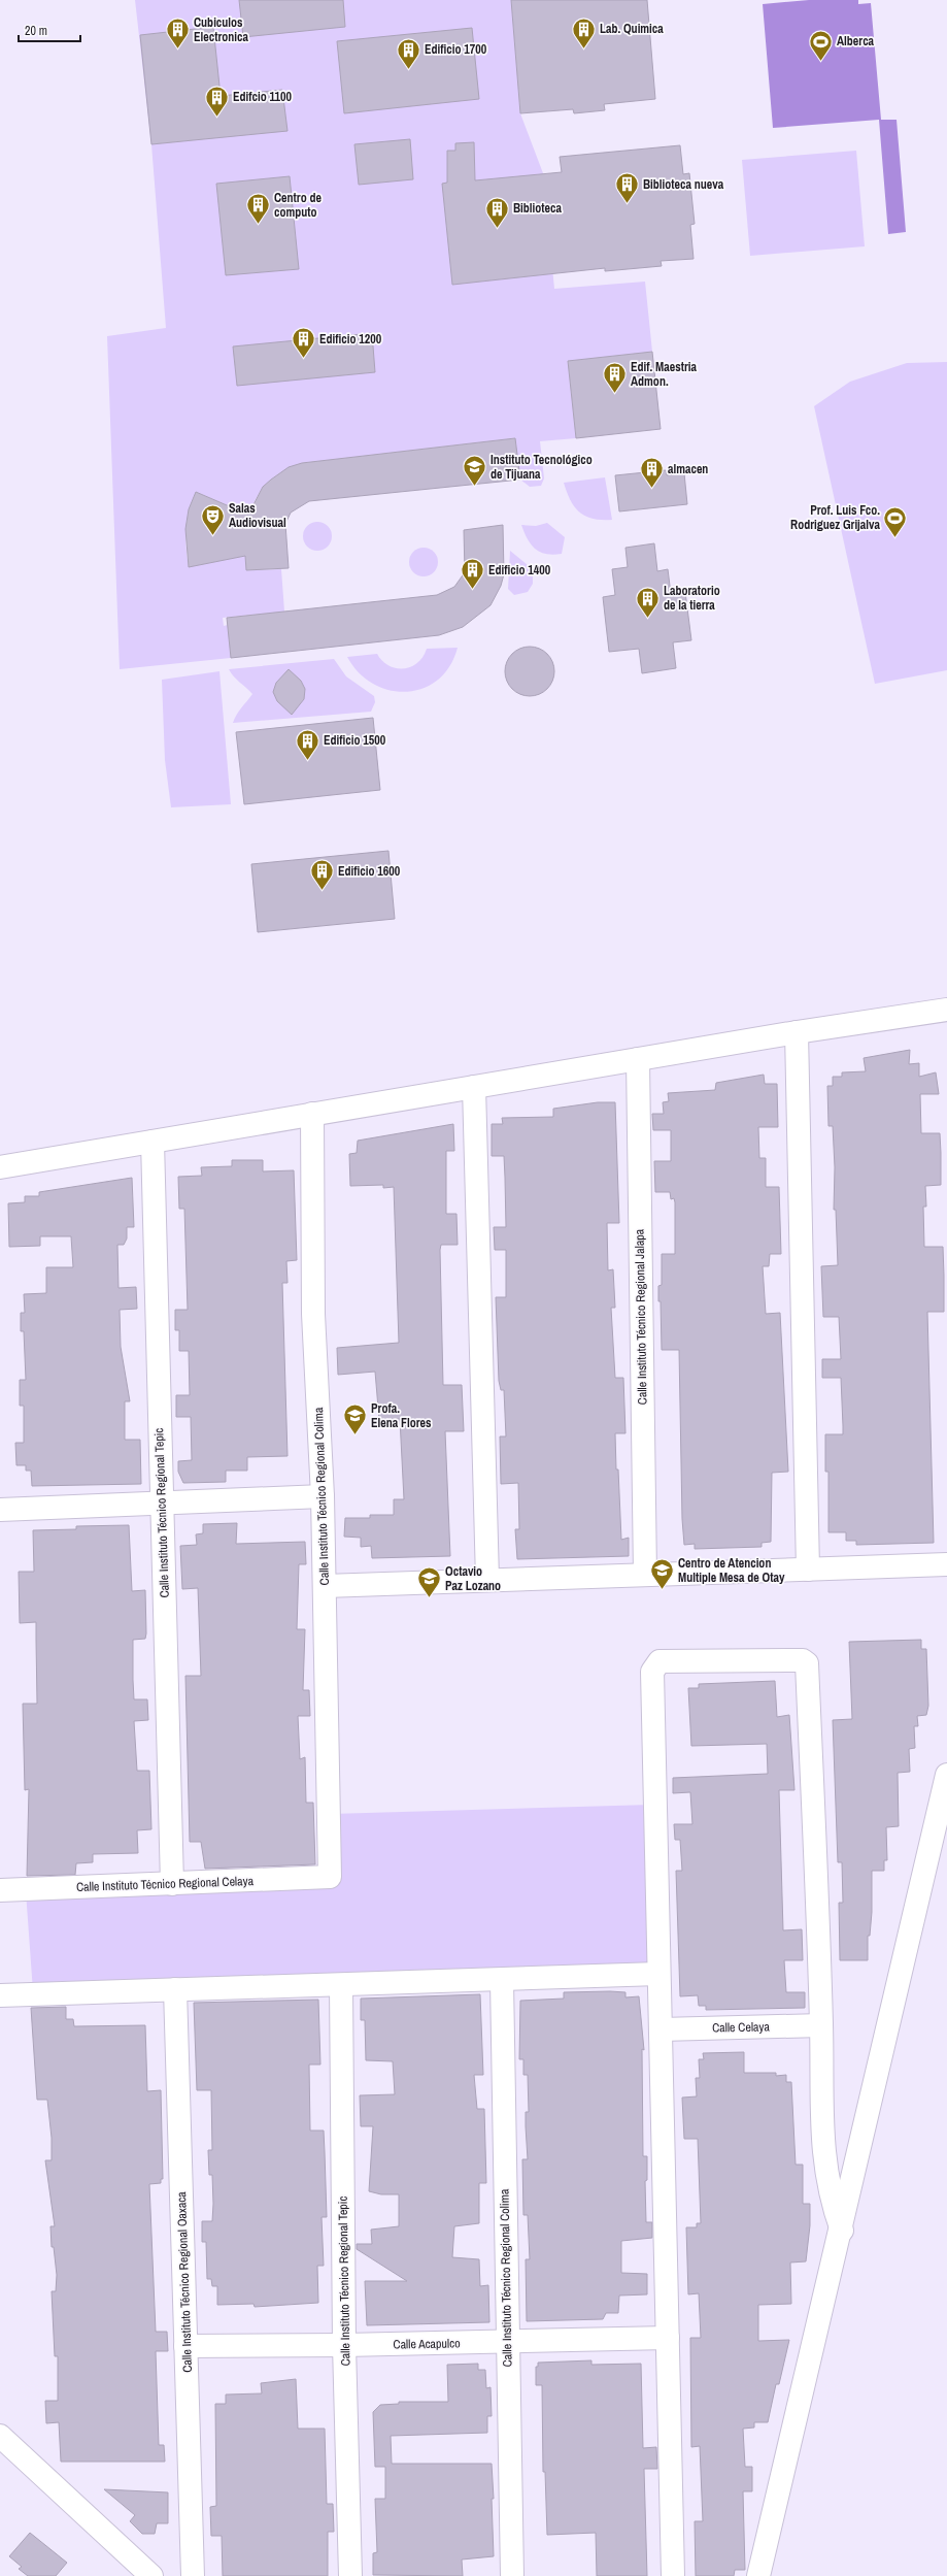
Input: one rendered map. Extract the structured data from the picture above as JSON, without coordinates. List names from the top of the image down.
{
  "streets": {
    "street": [
      "Calle Instituto Técnico Regional Jalapa",
      "Calle Instituto Técnico Regional Colima",
      "Calle Instituto Técnico Regional Tepic",
      "Calle Instituto Técnico Regional Celaya",
      "Calle Celaya",
      "Calle Instituto Técnico Regional Oaxaca",
      "Calle Acapulco"
    ]
  },
  "crossings": [
    ["Calle Instituto Técnico Regional Colima", "Calle Instituto Técnico Regional Celaya"],
    ["Calle Instituto Técnico Regional Colima", "Calle Acapulco"],
    ["Calle Instituto Técnico Regional Tepic", "Calle Instituto Técnico Regional Celaya"],
    ["Calle Instituto Técnico Regional Tepic", "Calle Acapulco"],
    ["Calle Instituto Técnico Regional Oaxaca", "Calle Acapulco"]
  ],
  "places": {
    "building": [
      "Lab. Quimica",
      "Cubiculos Electronica",
      "Edificio 1700",
      "Edifcio 1100",
      "Biblioteca nueva",
      "Centro de computo",
      "Biblioteca",
      "Edificio 1200",
      "Edif. Maestria Admon.",
      "almacen",
      "Edificio 1400",
      "Laboratorio de la tierra",
      "Edificio 1500",
      "Edificio 1600"
    ],
    "sports": ["Alberca", "Prof. Luis Fco. Rodriguez Grijalva"],
    "school or university": [
      "Instituto Tecnológico de Tijuana",
      "Profa. Elena Flores",
      "Centro de Atencion Multiple Mesa de Otay",
      "Octavio Paz Lozano"
    ],
    "theatre": ["Salas Audiovisual"]
  },
  "scale_bar": "20 m"
}
